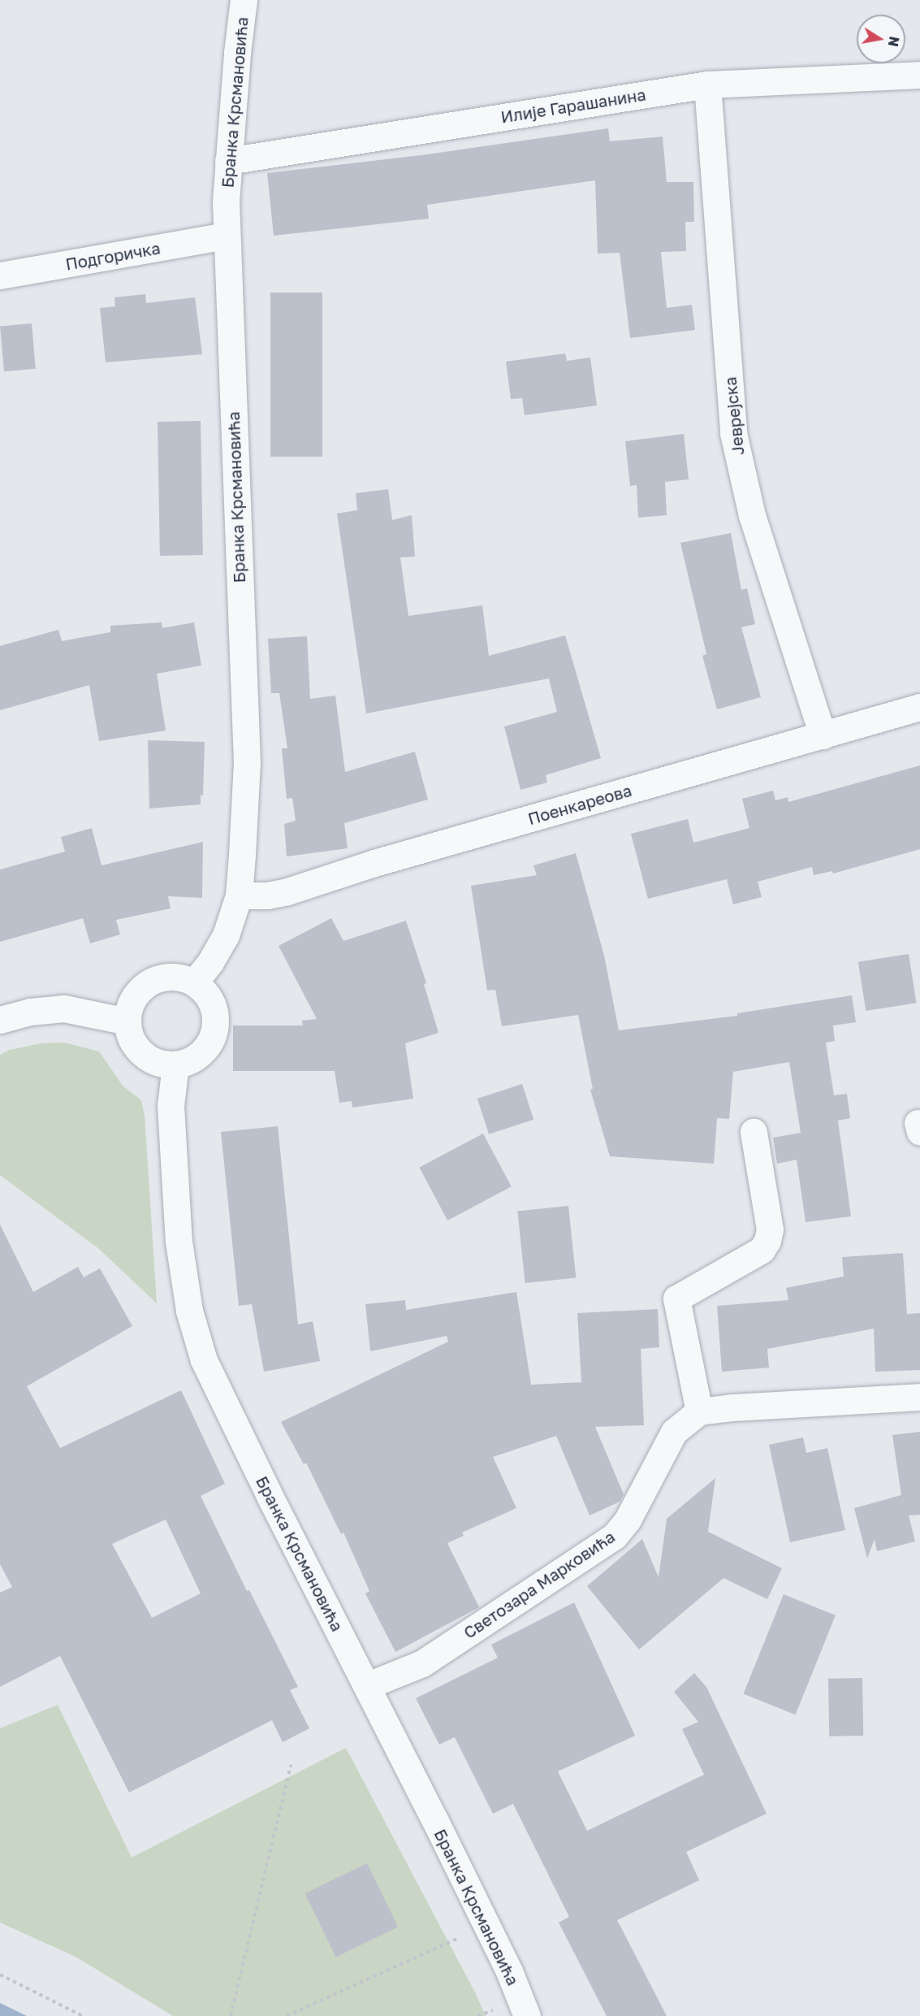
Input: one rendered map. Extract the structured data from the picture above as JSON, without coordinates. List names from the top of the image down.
{
  "streets": {
    "street": [
      "Бранка Крсмановића",
      "Илије Гарашанина",
      "Подгоричка",
      "Јеврејска",
      "Поенкареова",
      "Светозара Марковића"
    ]
  },
  "crossings": [
    ["Бранка Крсмановића", "Илије Гарашанина"],
    ["Бранка Крсмановића", "Подгоричка"],
    ["Бранка Крсмановића", "Поенкареова"],
    ["Бранка Крсмановића", "Светозара Марковића"],
    ["Илије Гарашанина", "Јеврејска"],
    ["Јеврејска", "Поенкареова"]
  ],
  "north": "right"
}
